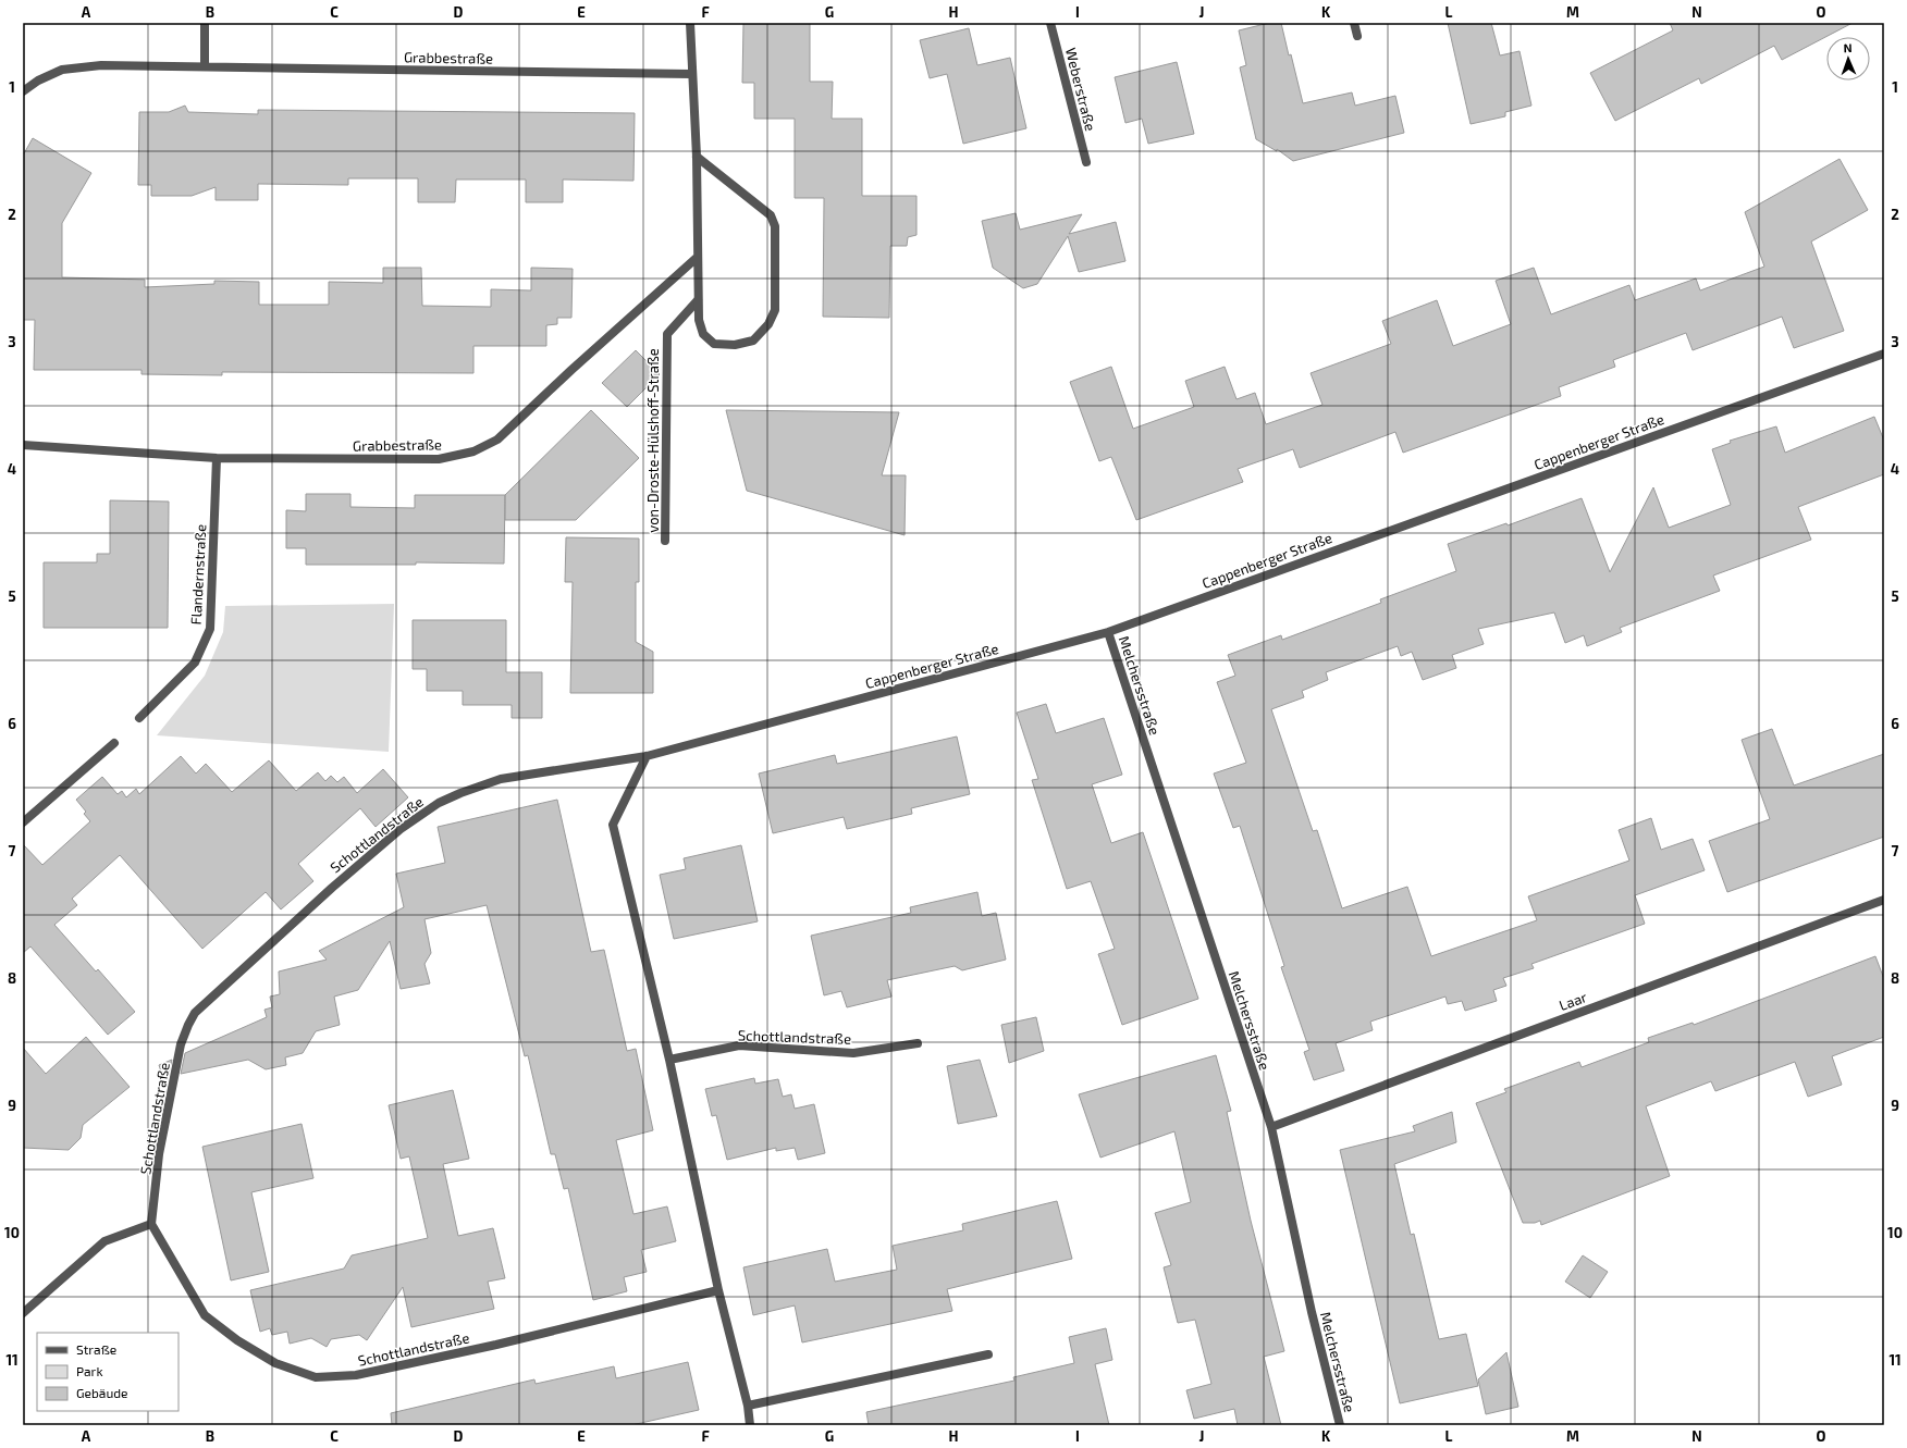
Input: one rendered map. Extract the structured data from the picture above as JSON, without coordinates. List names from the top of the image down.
{
  "streets": {
    "street": [
      "Grabbestraße",
      "Weberstraße",
      "von-Droste-Hülshoff-Straße",
      "Cappenberger Straße",
      "Flandernstraße",
      "Melchersstraße",
      "Schottlandstraße",
      "Laar"
    ]
  },
  "crossings": [
    ["Grabbestraße", "Flandernstraße"],
    ["Cappenberger Straße", "Melchersstraße"],
    ["Cappenberger Straße", "Schottlandstraße"],
    ["Melchersstraße", "Laar"]
  ],
  "legend": ["Straße", "Park", "Gebäude"],
  "north": "top",
  "grid": {
    "columns": [
      "A",
      "B",
      "C",
      "D",
      "E",
      "F",
      "G",
      "H",
      "I",
      "J",
      "K",
      "L",
      "M",
      "N",
      "O"
    ],
    "rows": [
      "1",
      "2",
      "3",
      "4",
      "5",
      "6",
      "7",
      "8",
      "9",
      "10",
      "11"
    ]
  }
}
